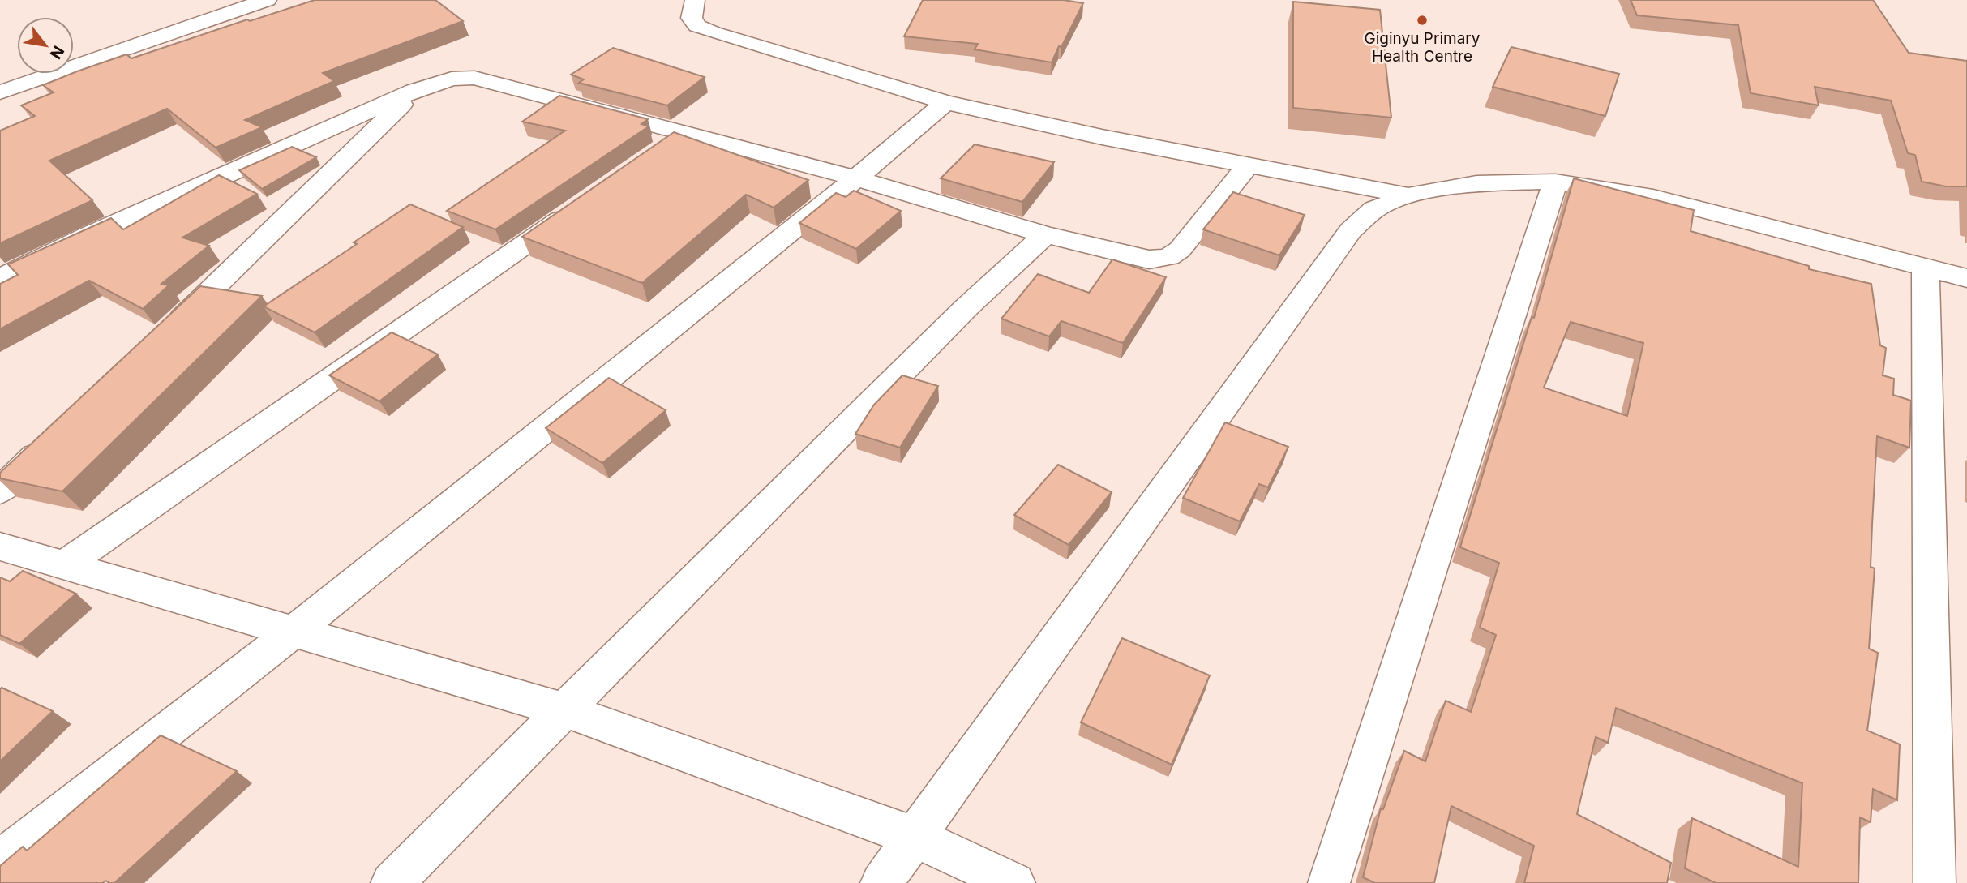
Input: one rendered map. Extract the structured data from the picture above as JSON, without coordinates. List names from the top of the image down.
{
  "places": ["Giginyu Primary Health Centre"],
  "north": "bottom right"
}
